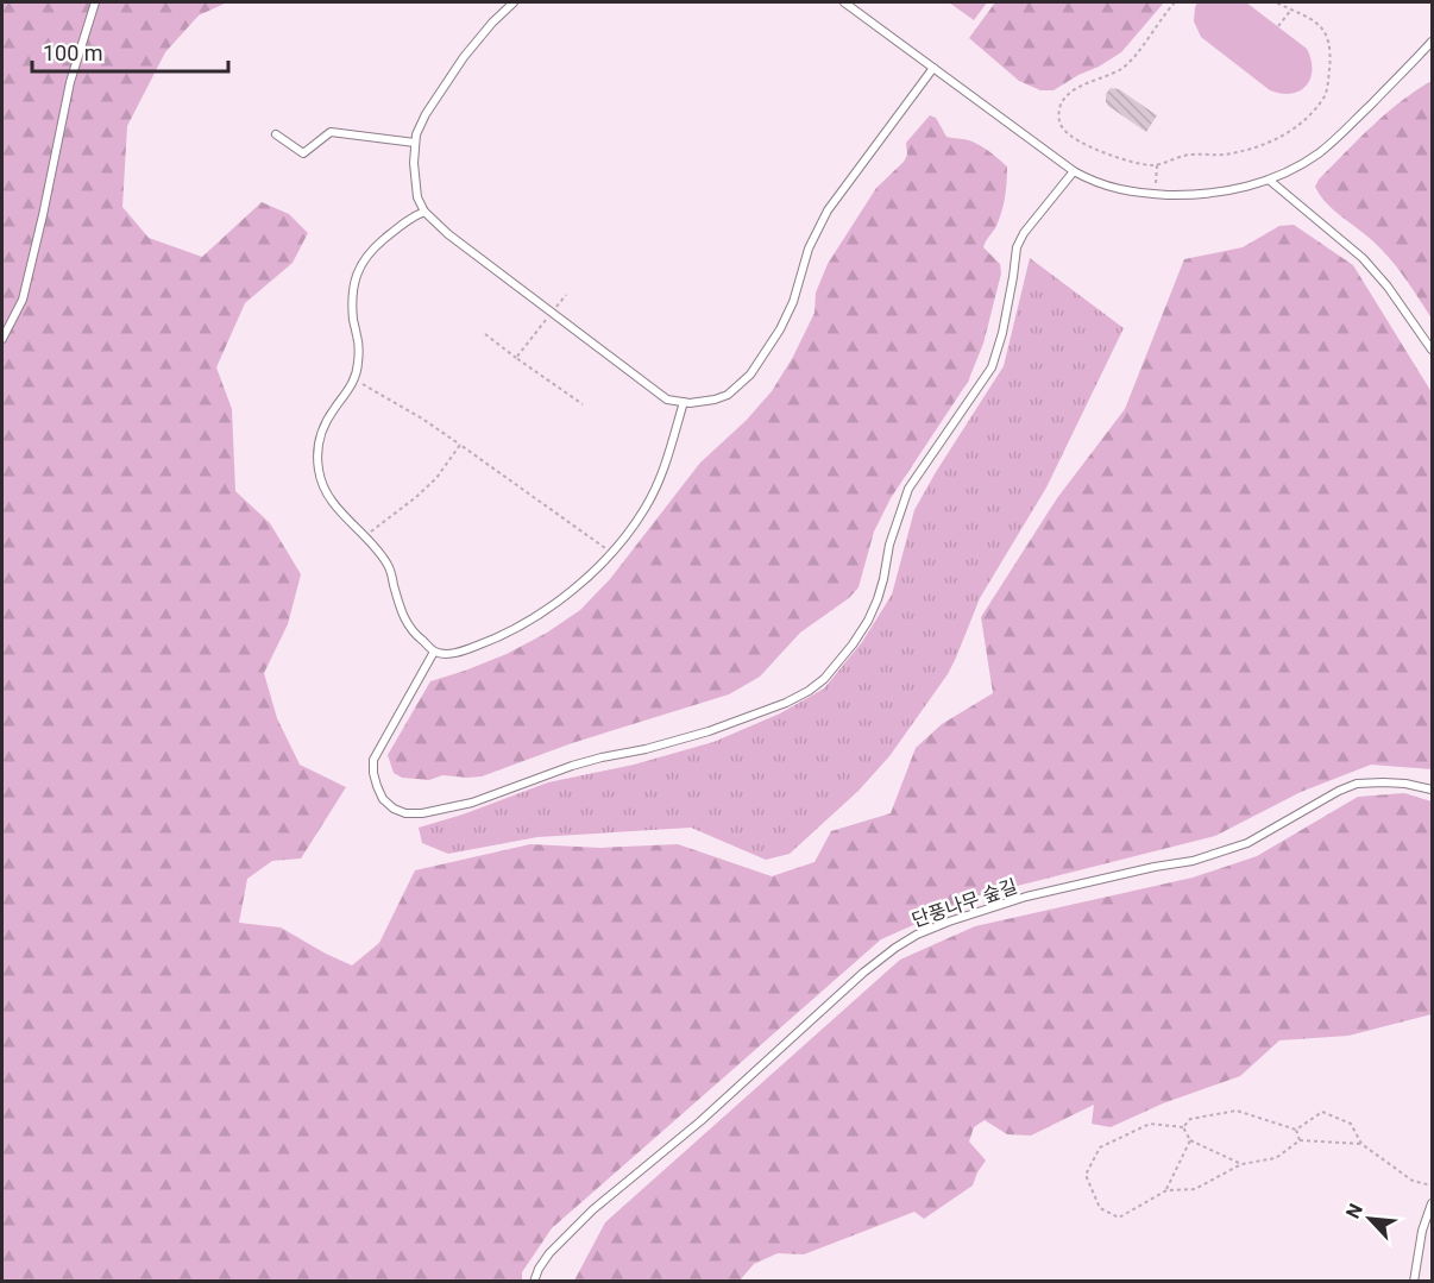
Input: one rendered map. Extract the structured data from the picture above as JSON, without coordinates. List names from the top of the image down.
{
  "streets": {
    "lane": ["단풍나무 숲길"]
  },
  "scale_bar": "100 m",
  "north": "top left"
}
